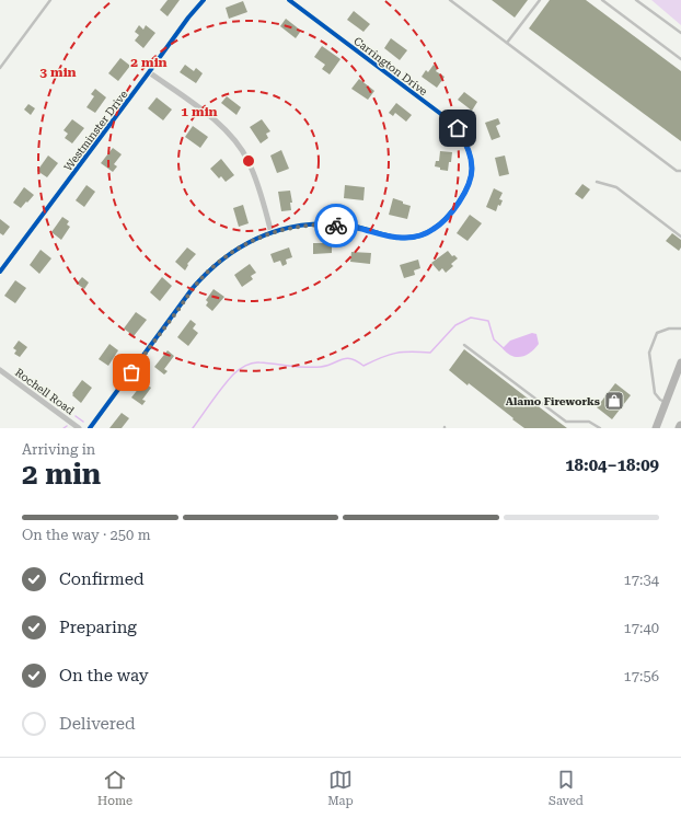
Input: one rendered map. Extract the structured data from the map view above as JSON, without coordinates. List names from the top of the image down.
{
  "streets": {
    "street": ["Carrington Drive", "Westminster Drive", "Rochell Road"]
  },
  "places": {
    "shop": ["Alamo Fireworks"]
  },
  "page": {
    "heading": ["2 min", "Arriving in", "18:04–18:09"],
    "bar": "On the way · 250 m",
    "list": [
      ["Confirmed", "17:34"],
      ["Preparing", "17:40"],
      ["On the way", "17:56"],
      "Delivered"
    ],
    "tabs": ["Home", "Map", "Saved"]
  },
  "rings": ["2 min", "3 min", "1 min"]
}
